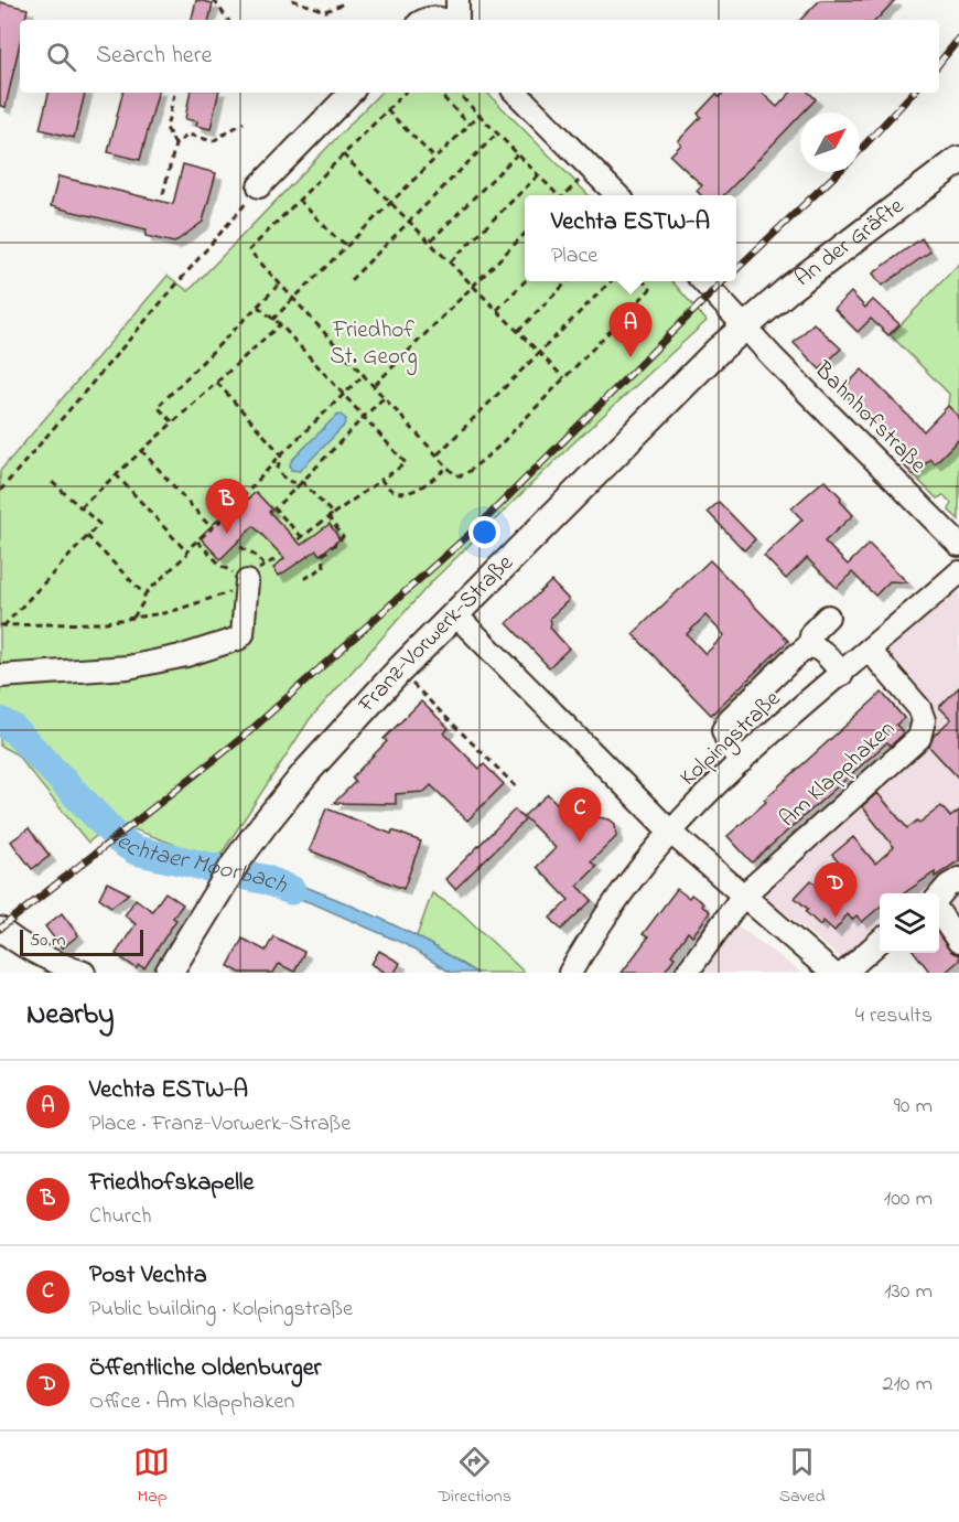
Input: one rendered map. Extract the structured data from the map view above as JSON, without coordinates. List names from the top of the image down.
{
  "streets": {
    "main road": ["An der Gräfte", "Franz-Vorwerk-Straße"],
    "street": ["Bahnhofstraße", "Kolpingstraße", "Am Klapphaken"]
  },
  "crossings": [
    ["An der Gräfte", "Bahnhofstraße"],
    ["An der Gräfte", "Franz-Vorwerk-Straße"],
    ["Bahnhofstraße", "Franz-Vorwerk-Straße"],
    ["Kolpingstraße", "Am Klapphaken"]
  ],
  "water": ["Vechtaer Moorbach"],
  "parks": ["Friedhof St. Georg"],
  "scale_bar": "50 m",
  "north": "top right",
  "page": {
    "search": "Search here",
    "popup": ["Vechta ESTW-A", "Place"],
    "pins": [
      "A",
      "B",
      "C",
      "D"
    ],
    "scale": "50 m",
    "heading": ["Nearby", "4 results"],
    "list": [
      {
        "mark": "A",
        "name": "Vechta ESTW-A",
        "note": "Place · Franz-Vorwerk-Straße",
        "value": "90 m"
      },
      {
        "mark": "B",
        "name": "Friedhofskapelle",
        "note": "Church",
        "value": "100 m"
      },
      {
        "mark": "C",
        "name": "Post Vechta",
        "note": "Public building · Kolpingstraße",
        "value": "130 m"
      },
      {
        "mark": "D",
        "name": "Öffentliche Oldenburger",
        "note": "Office · Am Klapphaken",
        "value": "210 m"
      }
    ],
    "nav": ["Map", "Directions", "Saved"]
  }
}
